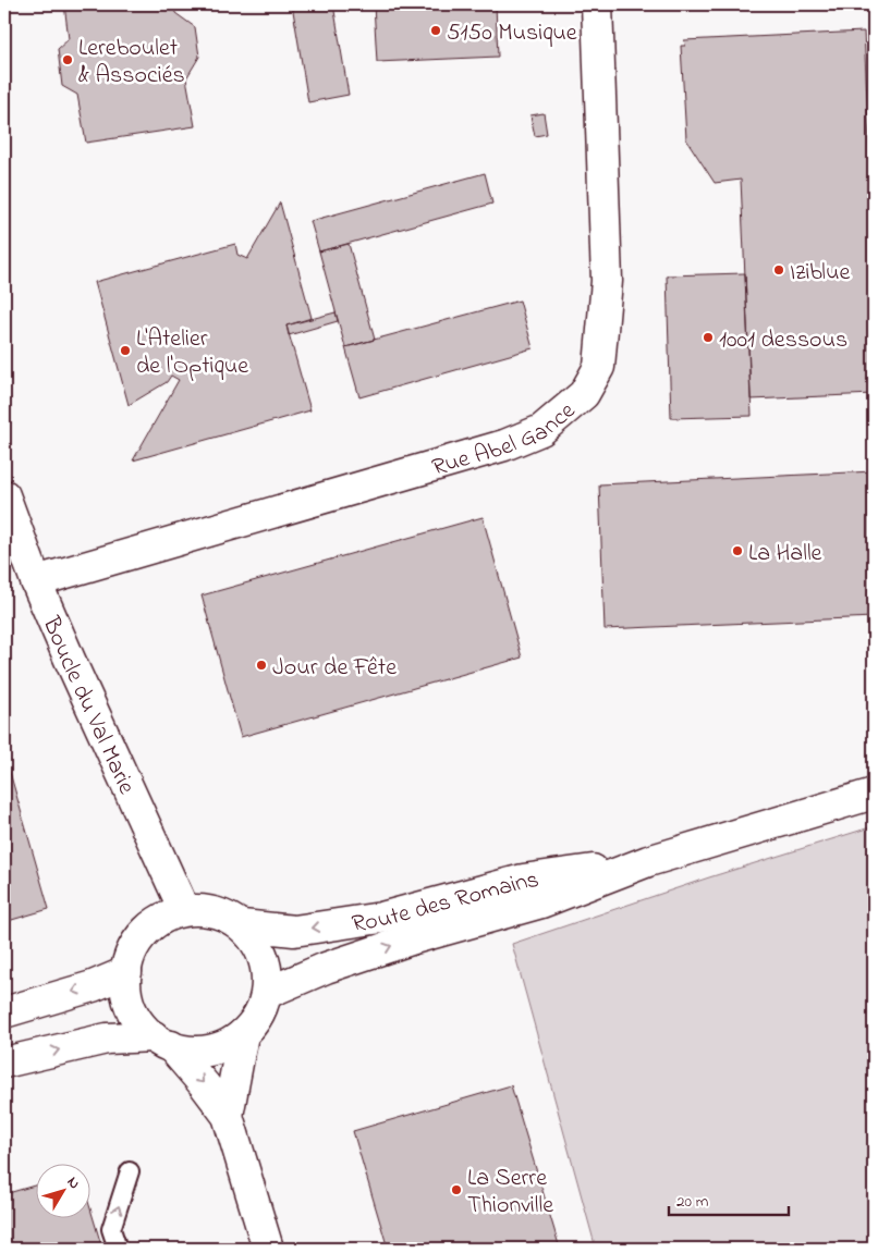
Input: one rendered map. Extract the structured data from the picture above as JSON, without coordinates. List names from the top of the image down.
{
  "streets": {
    "street": ["Rue Abel Gance", "Boucle du Val Marie", "Route des Romains"]
  },
  "crossings": [
    ["Rue Abel Gance", "Boucle du Val Marie"],
    ["Boucle du Val Marie", "Route des Romains"]
  ],
  "places": [
    "5150 Musique",
    "Lereboulet & Associés",
    "Iziblue",
    "1001 dessous",
    "L'Atelier de l'Optique",
    "La Halle",
    "Jour de Fête",
    "La Serre Thionville"
  ],
  "scale_bar": "20 m",
  "north": "top right"
}
